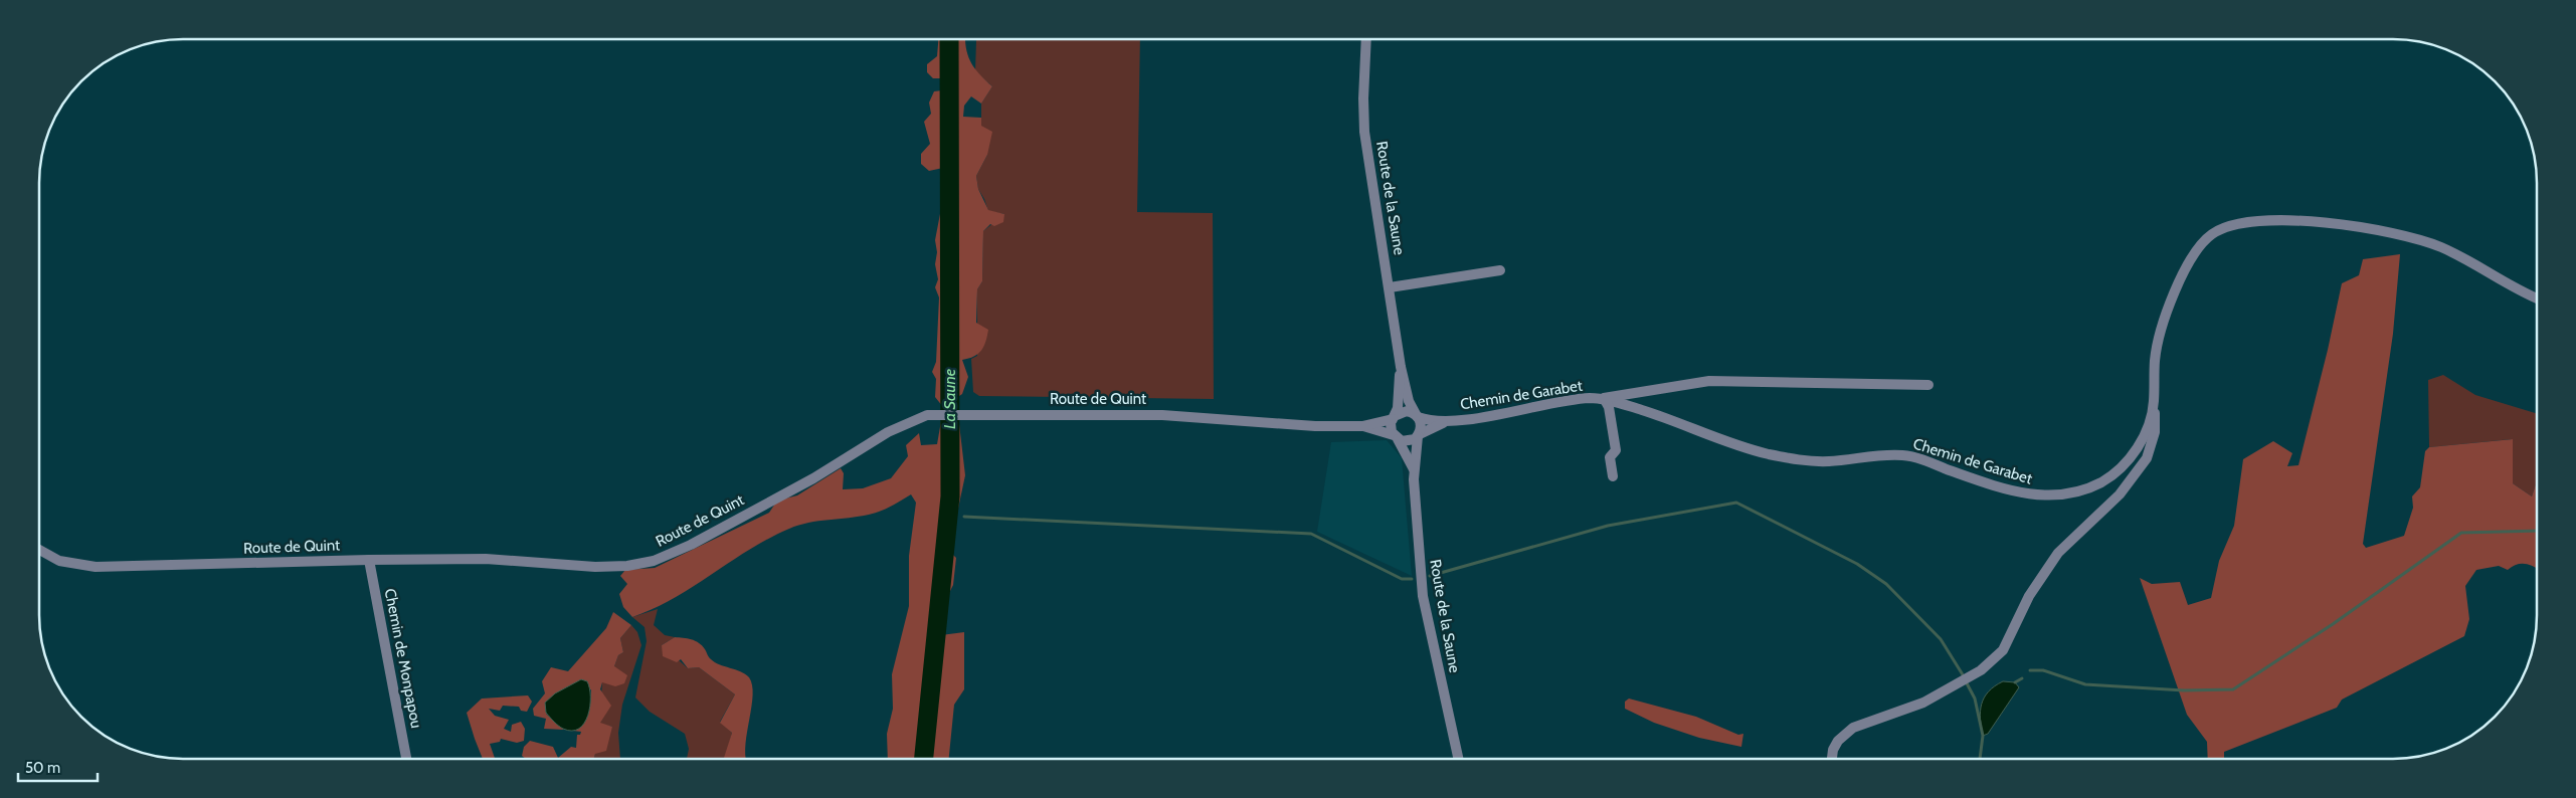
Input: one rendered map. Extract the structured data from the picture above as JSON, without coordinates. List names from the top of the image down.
{
  "streets": {
    "street": [
      "Route de la Saune",
      "Chemin de Garabet",
      "Route de Quint",
      "Chemin de Monpapou"
    ]
  },
  "crossings": [
    ["Route de la Saune", "Chemin de Garabet"],
    ["Route de la Saune", "Route de Quint"],
    ["Chemin de Garabet", "Route de Quint"],
    ["Route de Quint", "Chemin de Monpapou"]
  ],
  "water": ["La Saune"],
  "scale_bar": "50 m"
}
